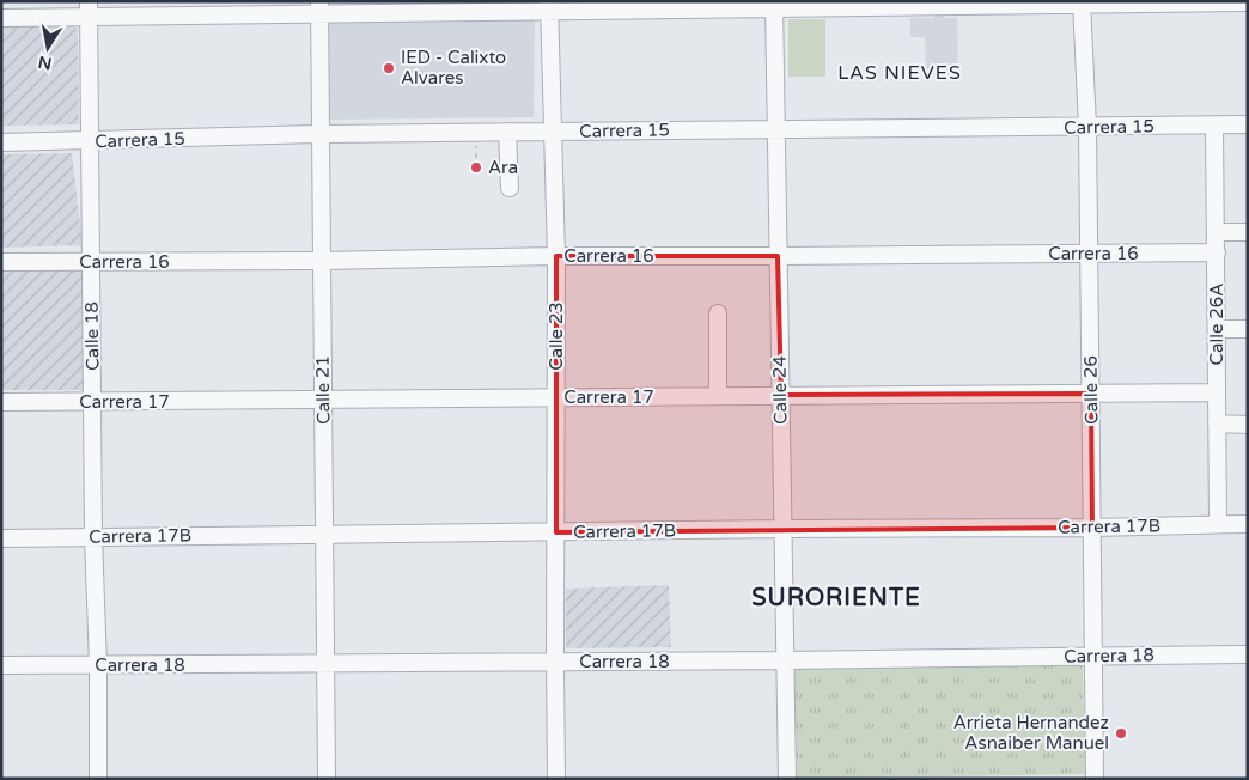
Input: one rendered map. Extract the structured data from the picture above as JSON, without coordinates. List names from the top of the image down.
{
  "streets": {
    "street": [
      "Carrera 15",
      "Carrera 16",
      "Calle 26A",
      "Calle 18",
      "Calle 23",
      "Calle 21",
      "Calle 24",
      "Calle 26",
      "Carrera 17",
      "Carrera 17B",
      "Carrera 18"
    ]
  },
  "crossings": [
    ["Carrera 15", "Calle 26A"],
    ["Carrera 15", "Calle 18"],
    ["Carrera 15", "Calle 23"],
    ["Carrera 15", "Calle 21"],
    ["Carrera 15", "Calle 24"],
    ["Carrera 15", "Calle 26"],
    ["Carrera 16", "Calle 26A"],
    ["Carrera 16", "Calle 18"],
    ["Carrera 16", "Calle 23"],
    ["Carrera 16", "Calle 21"],
    ["Carrera 16", "Calle 24"],
    ["Carrera 16", "Calle 26"],
    ["Calle 26A", "Carrera 17"],
    ["Calle 26A", "Carrera 17B"],
    ["Calle 18", "Carrera 17"],
    ["Calle 18", "Carrera 17B"],
    ["Calle 18", "Carrera 18"],
    ["Calle 23", "Carrera 17"],
    ["Calle 23", "Carrera 17B"],
    ["Calle 23", "Carrera 18"],
    ["Calle 21", "Carrera 17"],
    ["Calle 21", "Carrera 17B"],
    ["Calle 21", "Carrera 18"],
    ["Calle 24", "Carrera 17"],
    ["Calle 24", "Carrera 17B"],
    ["Calle 24", "Carrera 18"],
    ["Calle 26", "Carrera 17"],
    ["Calle 26", "Carrera 17B"],
    ["Calle 26", "Carrera 18"]
  ],
  "districts": ["LAS NIEVES", "SURORIENTE"],
  "places": ["IED - Calixto Alvares", "Ara", "Arrieta Hernandez Asnaiber Manuel"],
  "north": "bottom"
}
